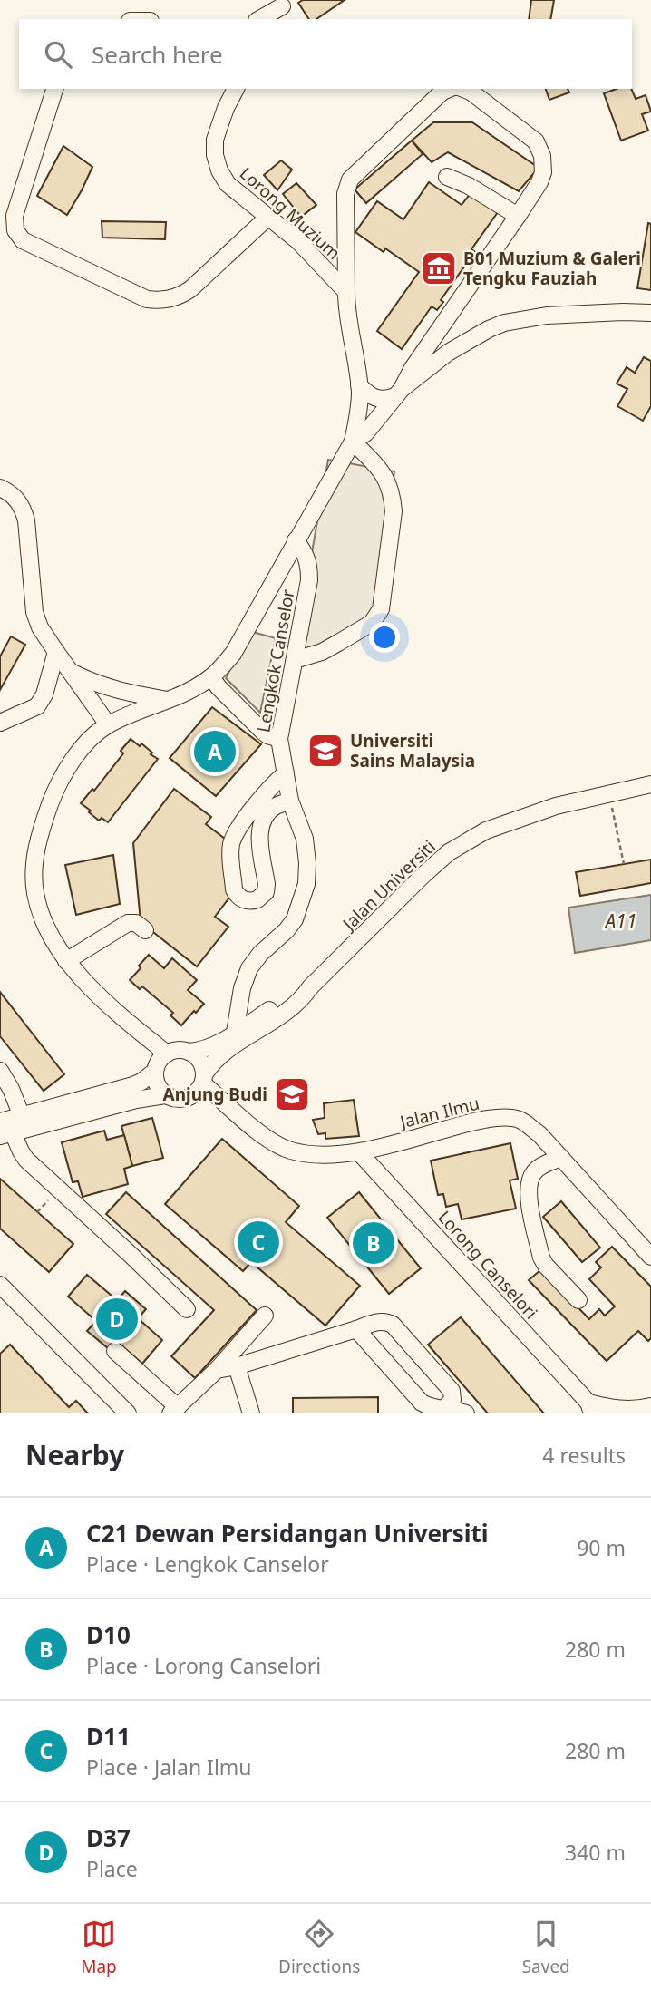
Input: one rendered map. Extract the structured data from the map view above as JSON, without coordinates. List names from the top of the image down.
{
  "streets": {
    "street": [
      "Lorong Muzium",
      "Lengkok Canselor",
      "Jalan Universiti",
      "Jalan Ilmu",
      "Lorong Canselori"
    ]
  },
  "crossings": [
    ["Lengkok Canselor", "Jalan Universiti"],
    ["Jalan Universiti", "Jalan Ilmu"],
    ["Jalan Ilmu", "Lorong Canselori"]
  ],
  "water": ["A11"],
  "places": {
    "museum": ["B01 Muzium & Galeri Tengku Fauziah"],
    "school or university": ["Universiti Sains Malaysia", "Anjung Budi"]
  },
  "page": {
    "search": "Search here",
    "pins": [
      "A",
      "C",
      "B",
      "D"
    ],
    "heading": ["Nearby", "4 results"],
    "list": [
      {
        "mark": "A",
        "name": "C21 Dewan Persidangan Universiti",
        "note": "Place · Lengkok Canselor",
        "value": "90 m"
      },
      {
        "mark": "B",
        "name": "D10",
        "note": "Place · Lorong Canselori",
        "value": "280 m"
      },
      {
        "mark": "C",
        "name": "D11",
        "note": "Place · Jalan Ilmu",
        "value": "280 m"
      },
      {
        "mark": "D",
        "name": "D37",
        "note": "Place",
        "value": "340 m"
      }
    ],
    "nav": ["Map", "Directions", "Saved"]
  }
}
